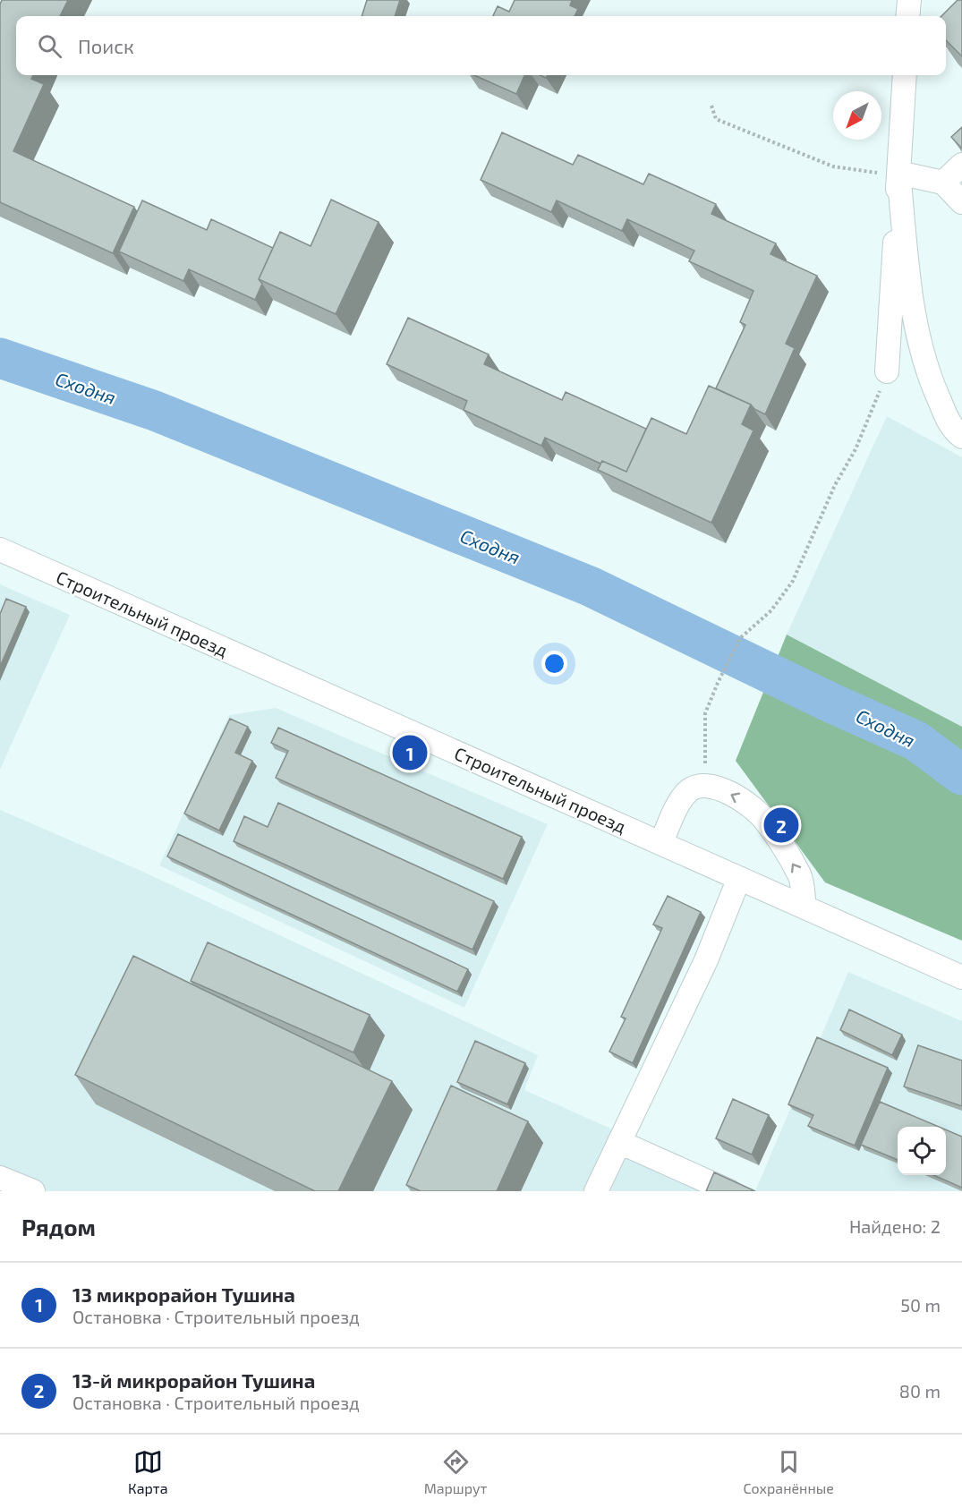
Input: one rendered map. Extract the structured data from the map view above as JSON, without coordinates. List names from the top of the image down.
{
  "streets": {
    "street": ["Строительный проезд"]
  },
  "water": ["Сходня"],
  "north": "bottom left",
  "page": {
    "search": "Поиск",
    "pins": ["1", "2"],
    "heading": ["Рядом", "Найдено: 2"],
    "list": [
      {
        "mark": "1",
        "name": "13 микрорайон Тушина",
        "note": "Остановка · Строительный проезд",
        "value": "50 m"
      },
      {
        "mark": "2",
        "name": "13-й микрорайон Тушина",
        "note": "Остановка · Строительный проезд",
        "value": "80 m"
      }
    ],
    "nav": ["Карта", "Маршрут", "Сохранённые"]
  }
}
